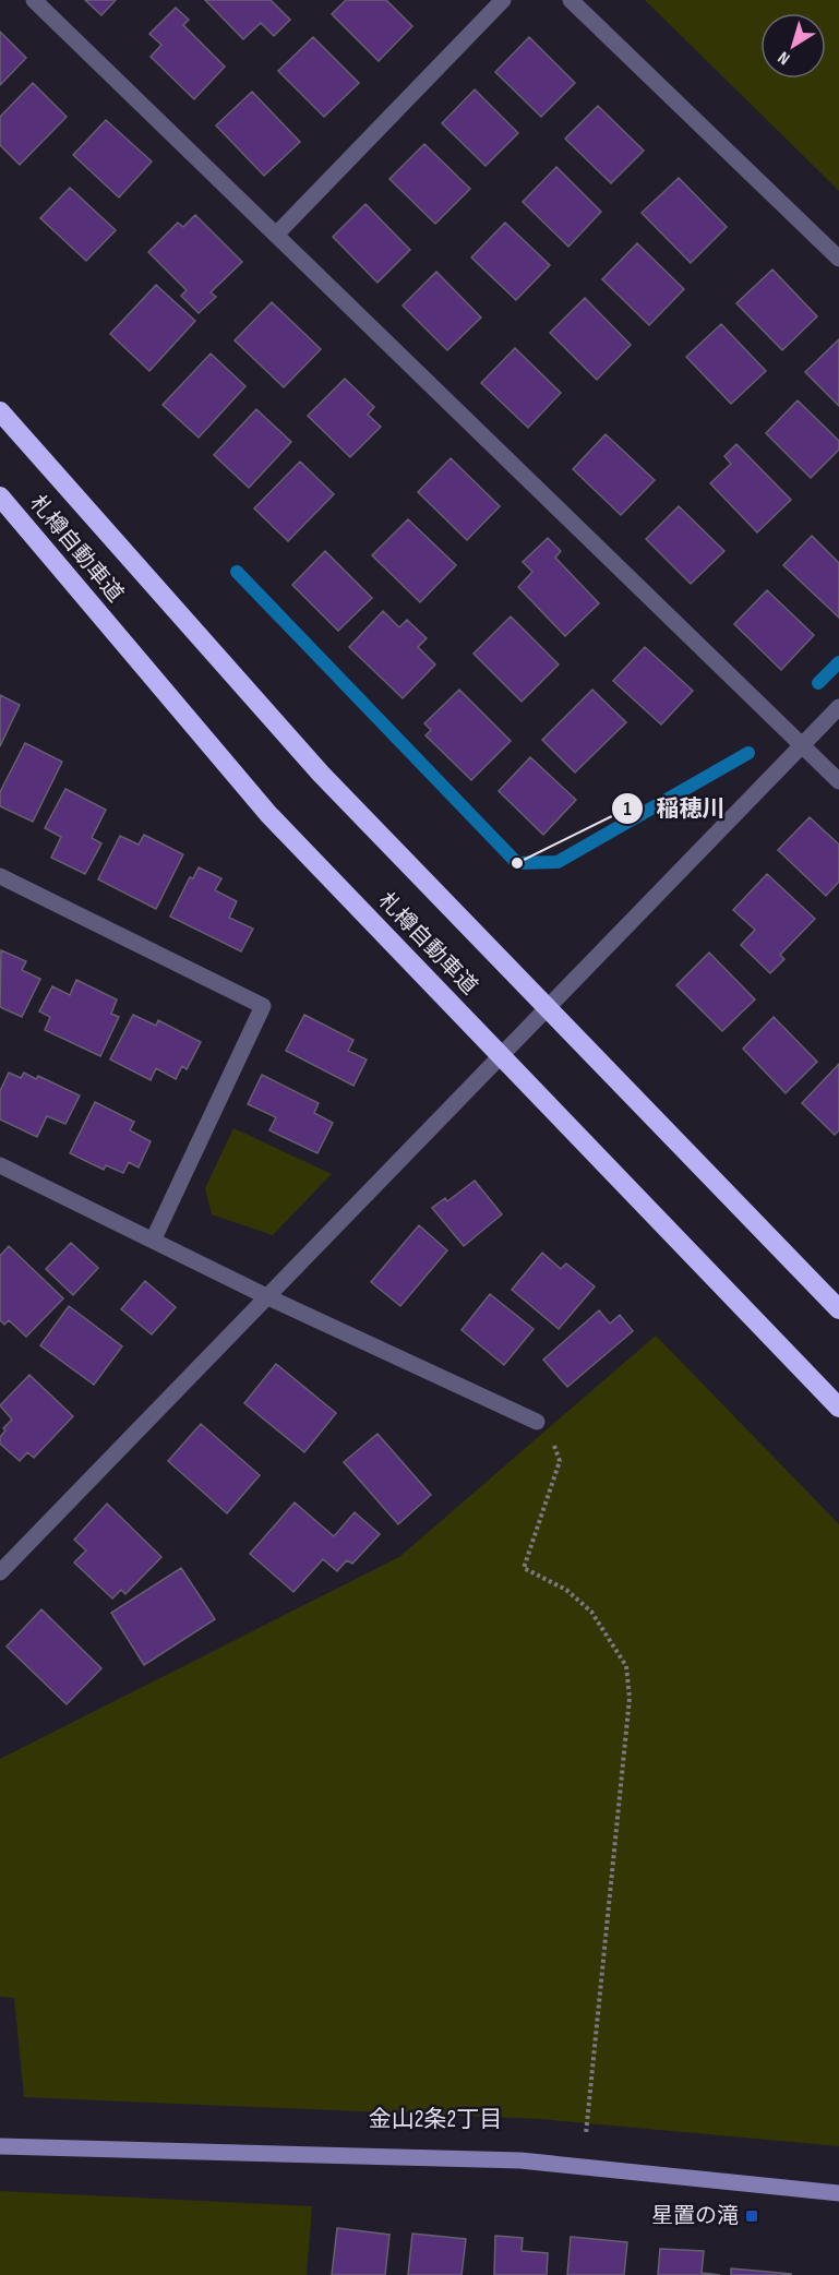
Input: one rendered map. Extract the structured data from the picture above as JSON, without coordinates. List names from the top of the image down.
{
  "streets": {
    "highway": ["札樽自動車道"]
  },
  "districts": ["金山2条2丁目"],
  "places": {
    "other": ["稲穂川"],
    "transit": ["星置の滝"]
  },
  "north": "bottom left"
}
